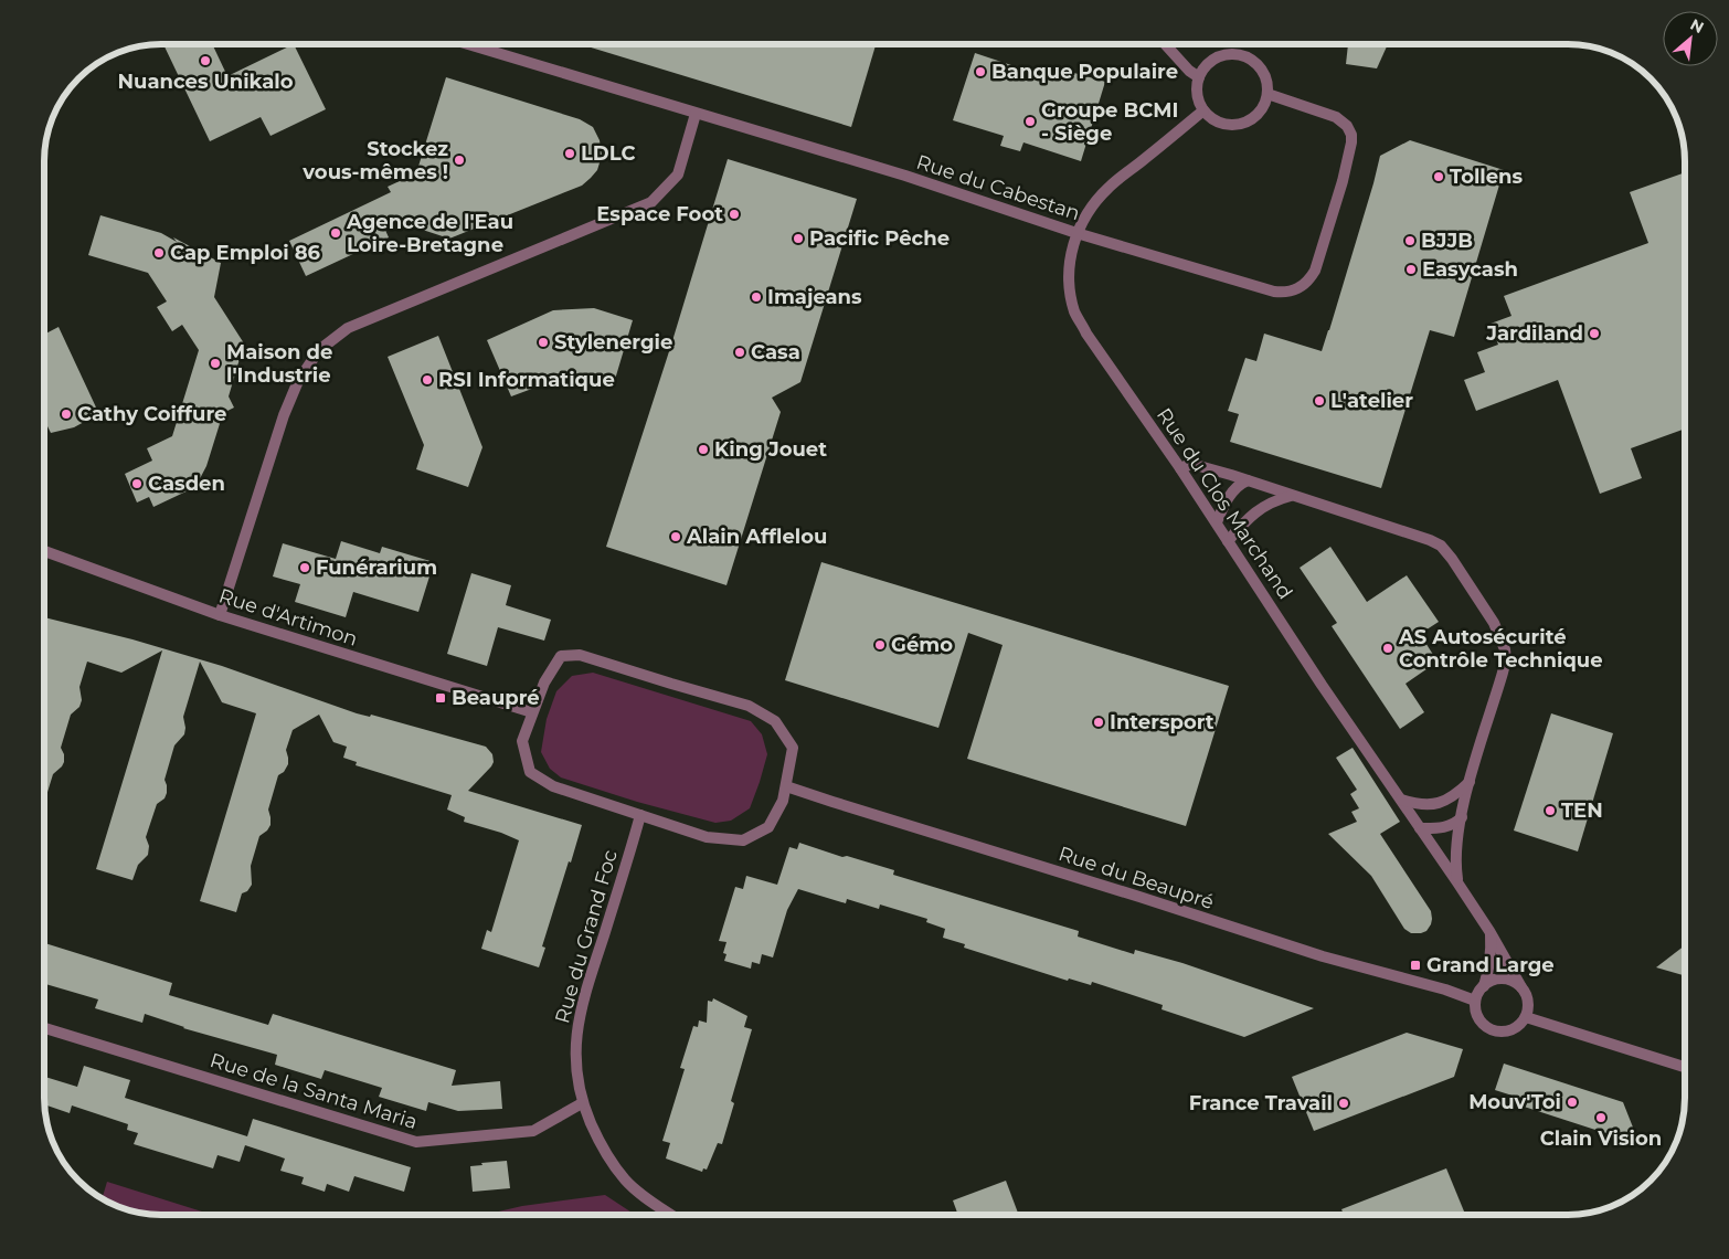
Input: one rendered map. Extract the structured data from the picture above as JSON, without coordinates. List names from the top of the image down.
{
  "streets": {
    "street": [
      "Rue du Cabestan",
      "Rue du Clos Marchand",
      "Rue d'Artimon",
      "Rue du Beaupré",
      "Rue du Grand Foc",
      "Rue de la Santa Maria"
    ]
  },
  "crossings": [
    ["Rue du Cabestan", "Rue du Clos Marchand"],
    ["Rue du Clos Marchand", "Rue du Beaupré"],
    ["Rue du Grand Foc", "Rue de la Santa Maria"]
  ],
  "places": {
    "other": [
      "Nuances Unikalo",
      "Banque Populaire",
      "Groupe BCMI - Siège",
      "LDLC",
      "Stockez vous-mêmes !",
      "Tollens",
      "Espace Foot",
      "Agence de l'Eau Loire-Bretagne",
      "Pacific Pêche",
      "BJJB",
      "Cap Emploi 86",
      "Easycash",
      "Imajeans",
      "Jardiland",
      "Stylenergie",
      "Casa",
      "Maison de l'Industrie",
      "RSI Informatique",
      "L'atelier",
      "Cathy Coiffure",
      "King Jouet",
      "Casden",
      "Alain Afflelou",
      "Funérarium",
      "Gémo",
      "AS Autosécurité Contrôle Technique",
      "Intersport",
      "TEN",
      "Mouv'Toi",
      "France Travail",
      "Clain Vision"
    ],
    "transit": ["Beaupré", "Grand Large"]
  },
  "north": "top right"
}
